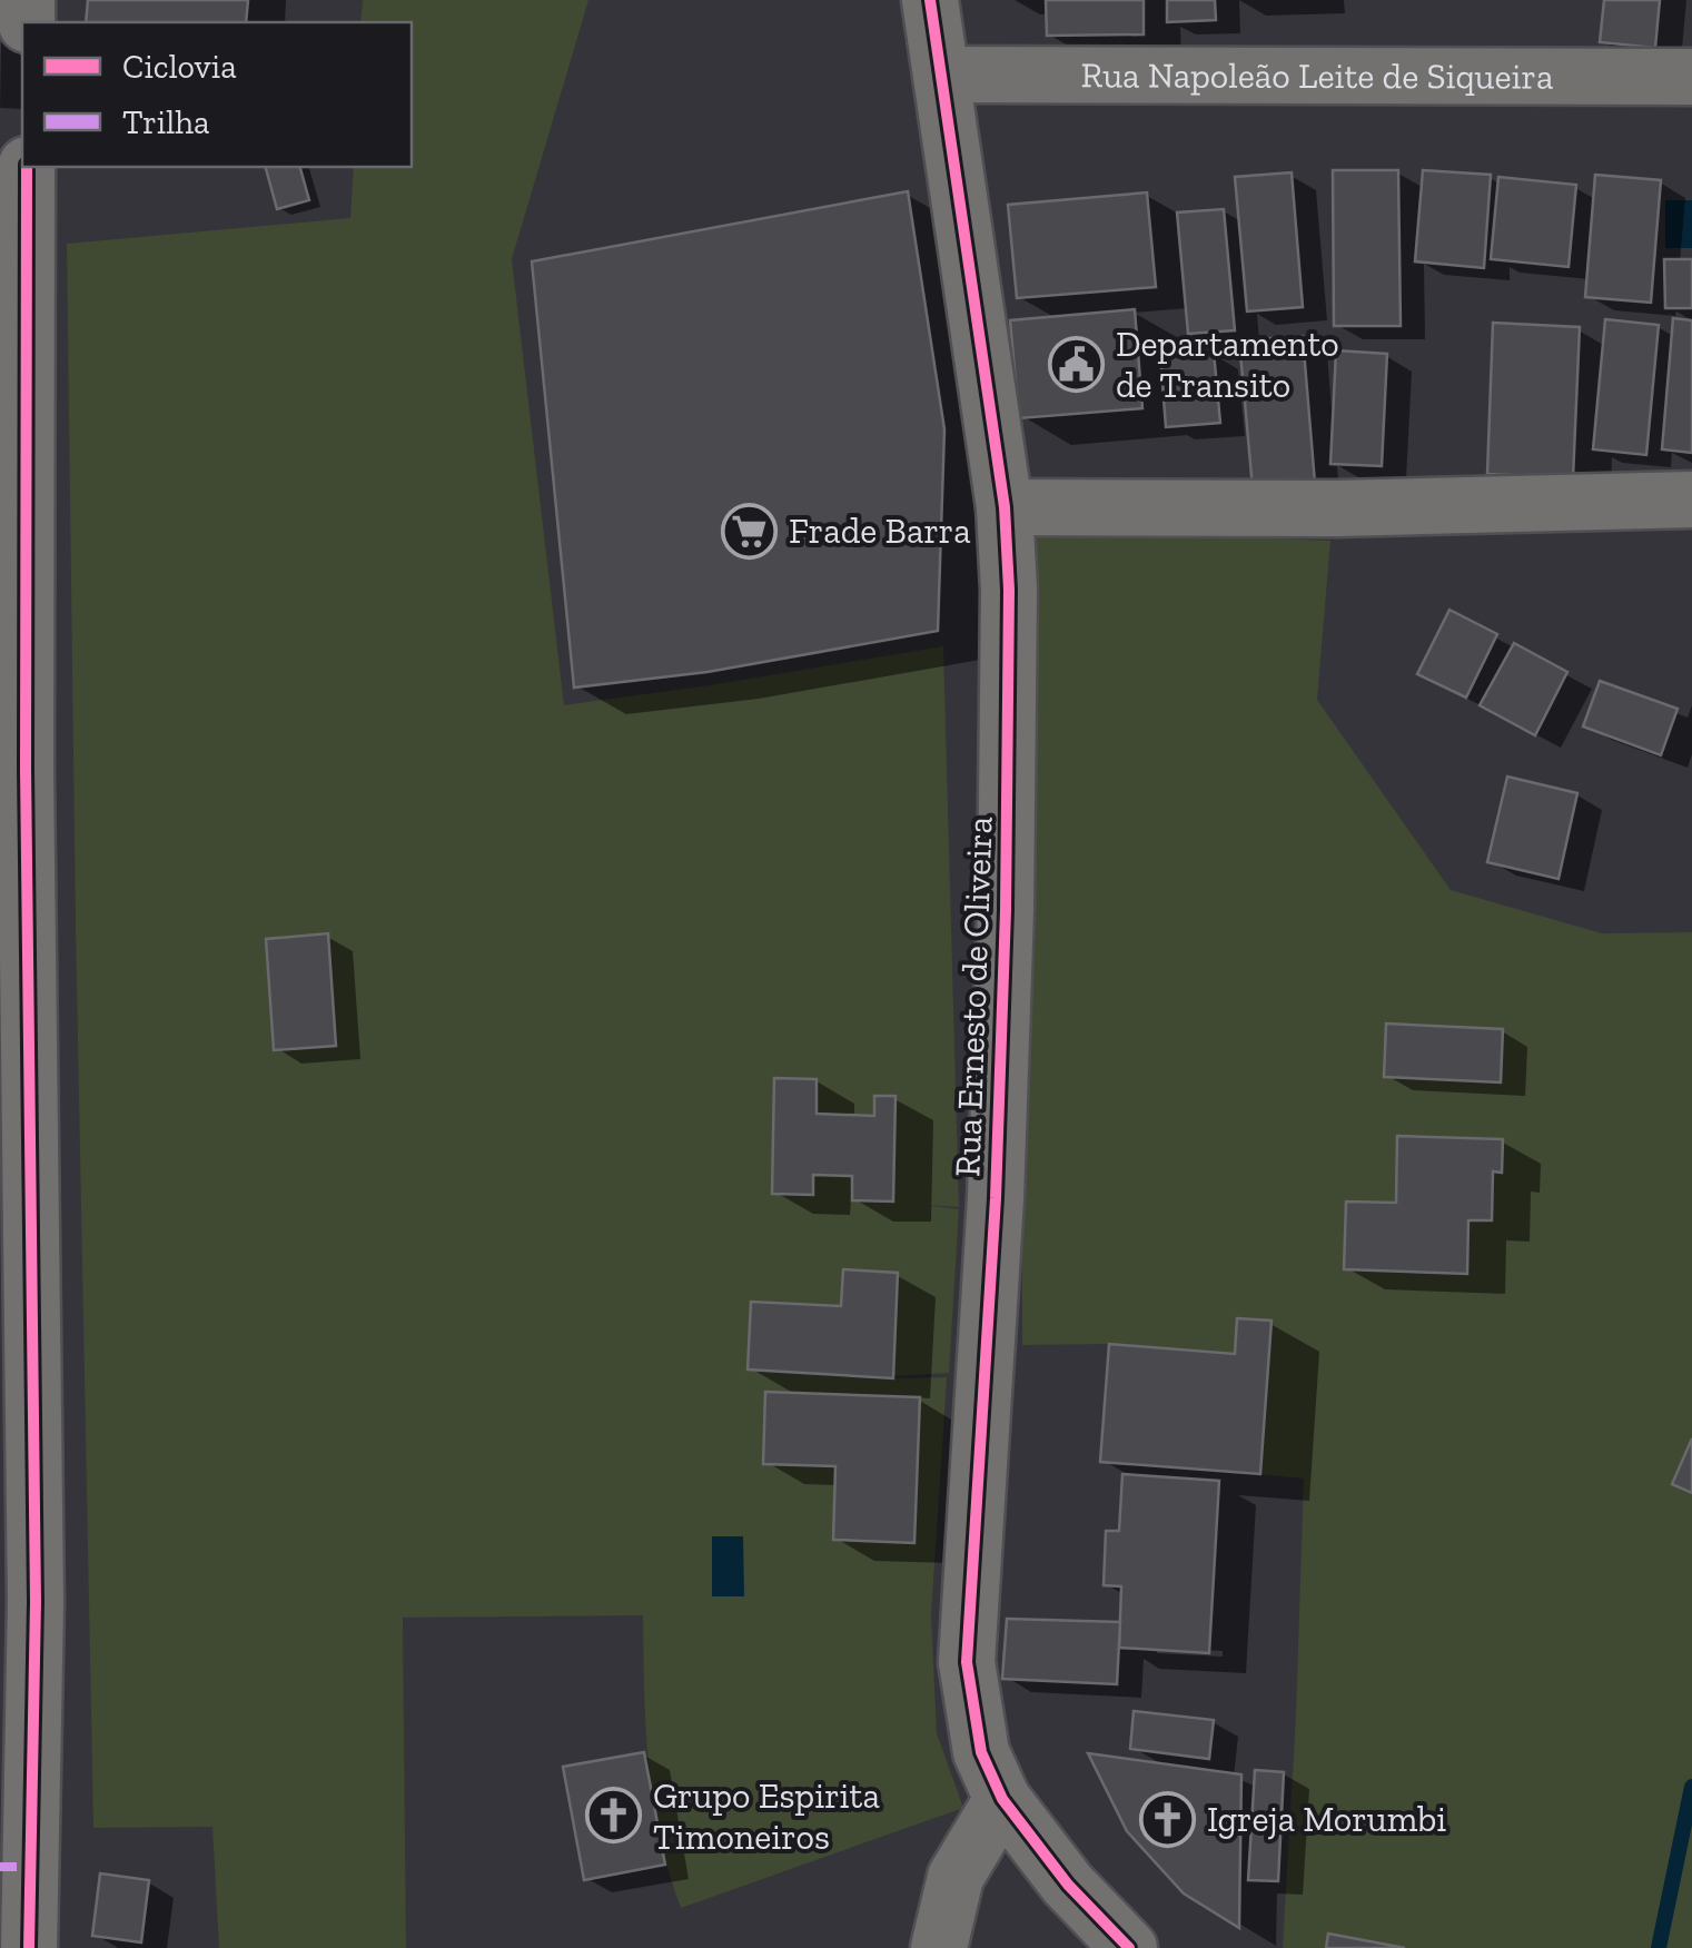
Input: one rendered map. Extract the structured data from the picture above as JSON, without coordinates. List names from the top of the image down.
{
  "streets": {
    "street": ["Rua Napoleão Leite de Siqueira", "Rua Ernesto de Oliveira"]
  },
  "crossings": [
    ["Rua Napoleão Leite de Siqueira", "Rua Ernesto de Oliveira"]
  ],
  "places": {
    "public building": ["Departamento de Transito"],
    "supermarket": ["Frade Barra"],
    "church": ["Grupo Espirita Timoneiros", "Igreja Morumbi"]
  },
  "legend": ["Ciclovia", "Trilha"]
}
